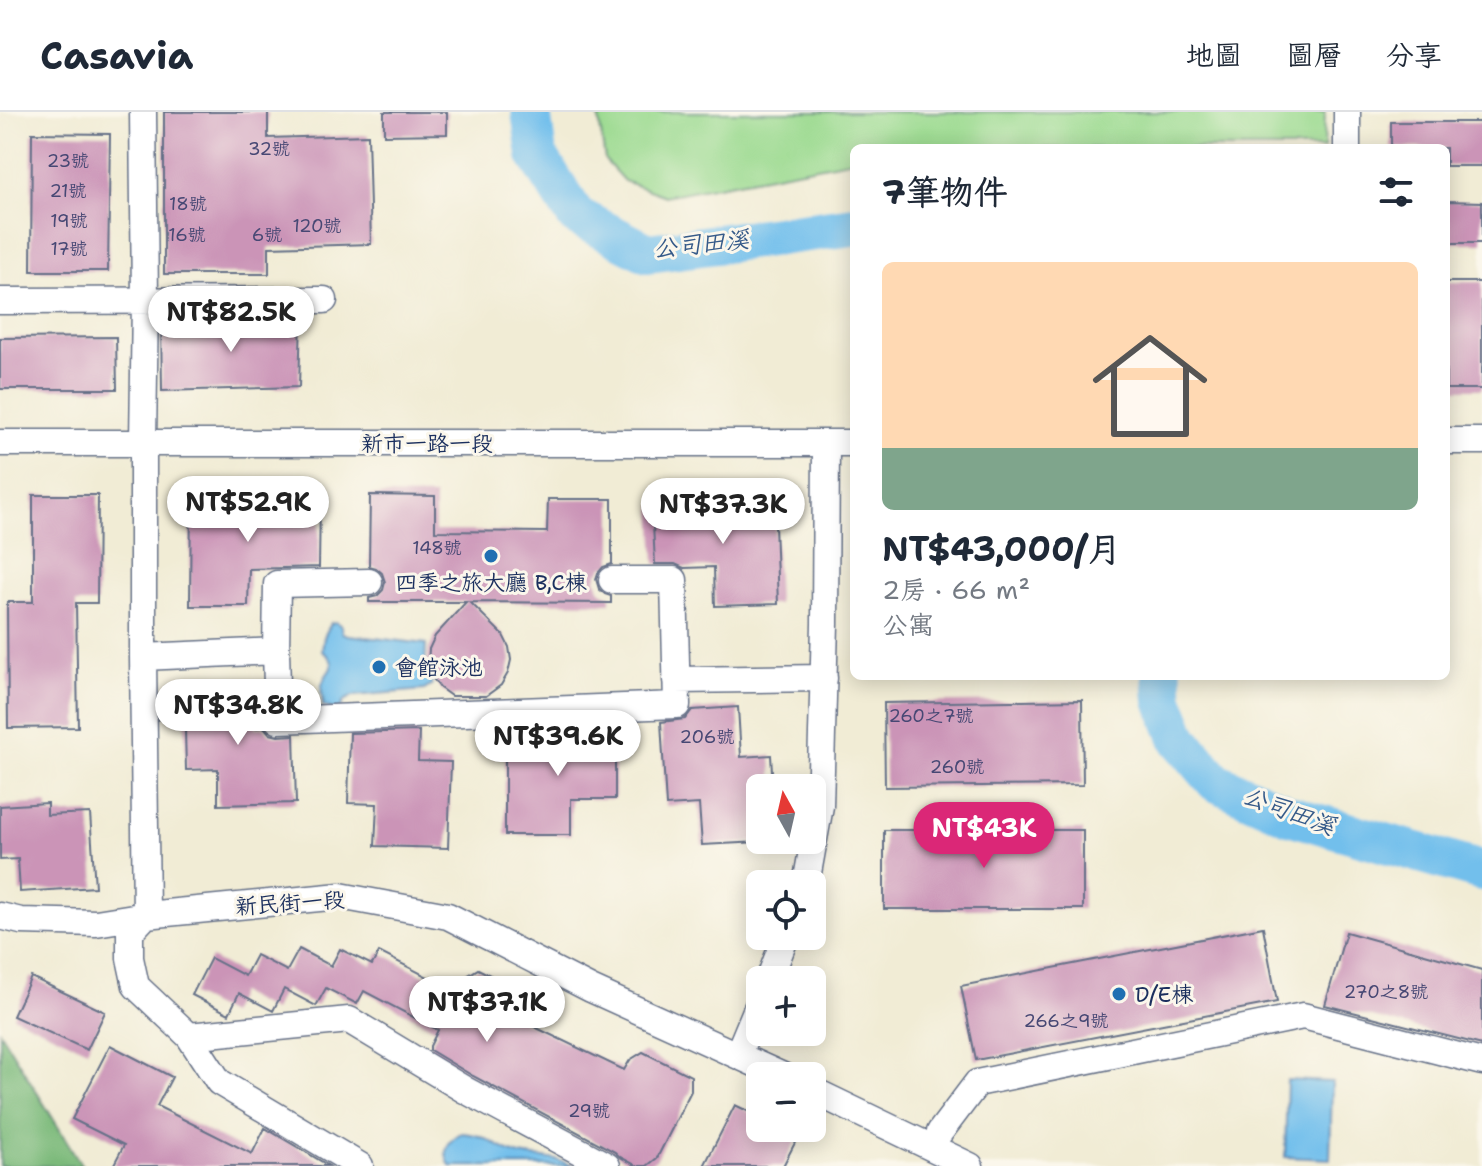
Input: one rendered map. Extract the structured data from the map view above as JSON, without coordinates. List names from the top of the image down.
{
  "streets": {
    "street": ["新市一路一段", "新民街一段"]
  },
  "water": ["公司田溪"],
  "places": ["四季之旅大廳 B,C棟", "會館泳池", "D/E棟"],
  "house_numbers": [
    "32號",
    "23號",
    "21號",
    "18號",
    "19號",
    "120號",
    "16號",
    "6號",
    "17號",
    "148號",
    "260之7號",
    "206號",
    "260號",
    "270之8號",
    "266之9號",
    "29號"
  ],
  "north": "top",
  "page": {
    "header": "Casavia",
    "nav": ["地圖", "圖層", "分享"],
    "heading": "7筆物件",
    "list": [
      {
        "name": "NT$43,000/月",
        "note": "2房 · 66 m² · 公寓"
      }
    ],
    "price": [
      "NT$82.5K",
      "NT$52.9K",
      "NT$37.3K",
      "NT$34.8K",
      "NT$39.6K",
      "NT$43K",
      "NT$37.1K"
    ],
    "map_buttons": ["+", "−"]
  }
}
